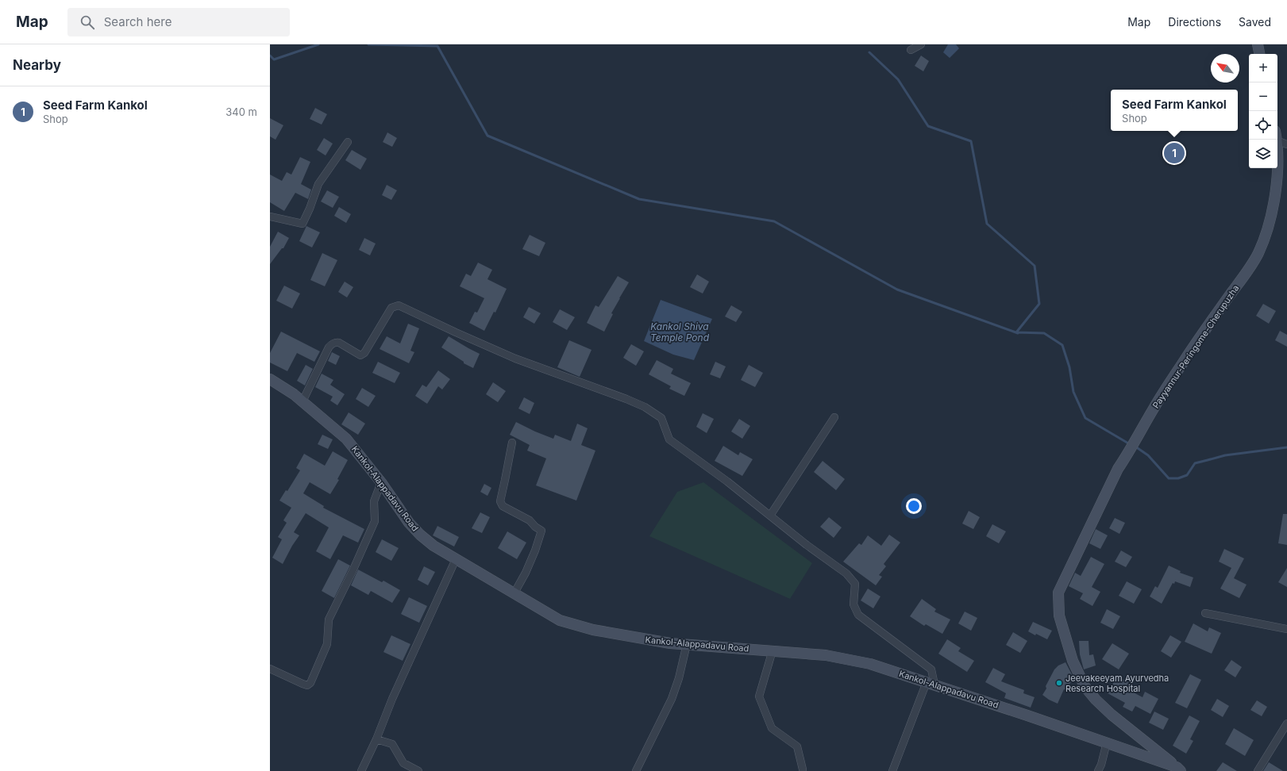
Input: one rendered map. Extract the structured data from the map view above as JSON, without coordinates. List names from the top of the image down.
{
  "streets": {
    "main road": ["Payyannur-Peringome-Cherupuzha", "Kankol-Alappadavu Road"]
  },
  "crossings": [
    ["Payyannur-Peringome-Cherupuzha", "Kankol-Alappadavu Road"]
  ],
  "water": ["Kankol Shiva Temple Pond"],
  "places": ["Jeevakeeyam Ayurvedha Research Hospital"],
  "north": "top left",
  "page": {
    "header": "Map",
    "search": "Search here",
    "nav": ["Map", "Directions", "Saved"],
    "heading": "Nearby",
    "map_buttons": ["+", "−"],
    "list": [
      {
        "mark": "1",
        "name": "Seed Farm Kankol",
        "note": "Shop",
        "value": "340 m"
      }
    ],
    "popup": ["Seed Farm Kankol", "Shop"],
    "pins": "1"
  }
}
